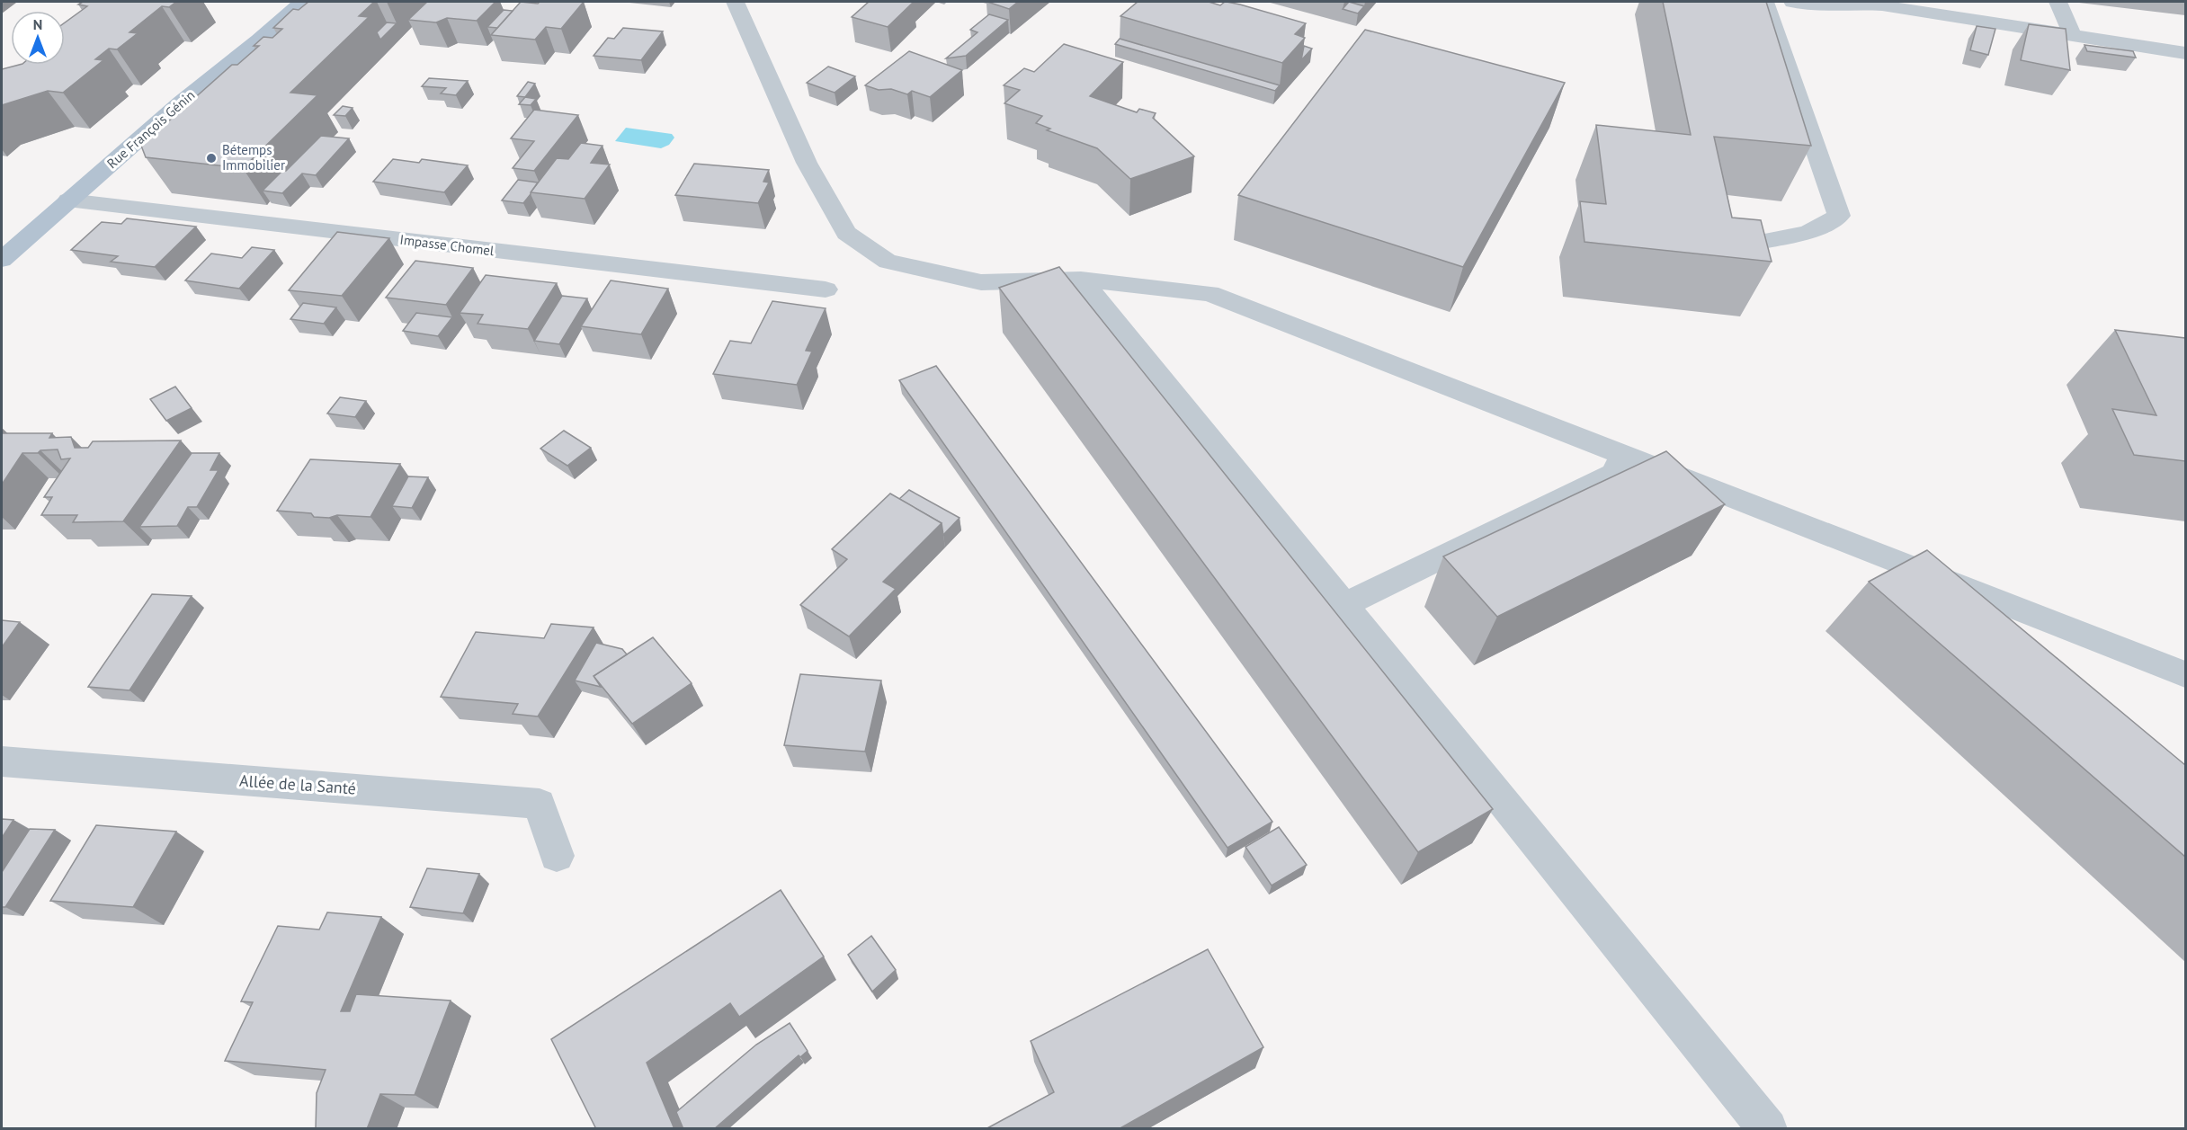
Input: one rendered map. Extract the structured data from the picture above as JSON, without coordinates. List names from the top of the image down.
{
  "streets": {
    "main road": ["Rue François Génin"],
    "street": ["Impasse Chomel", "Allée de la Santé"]
  },
  "crossings": [
    ["Rue François Génin", "Impasse Chomel"]
  ],
  "places": ["Bétemps Immobilier"],
  "north": "top"
}
